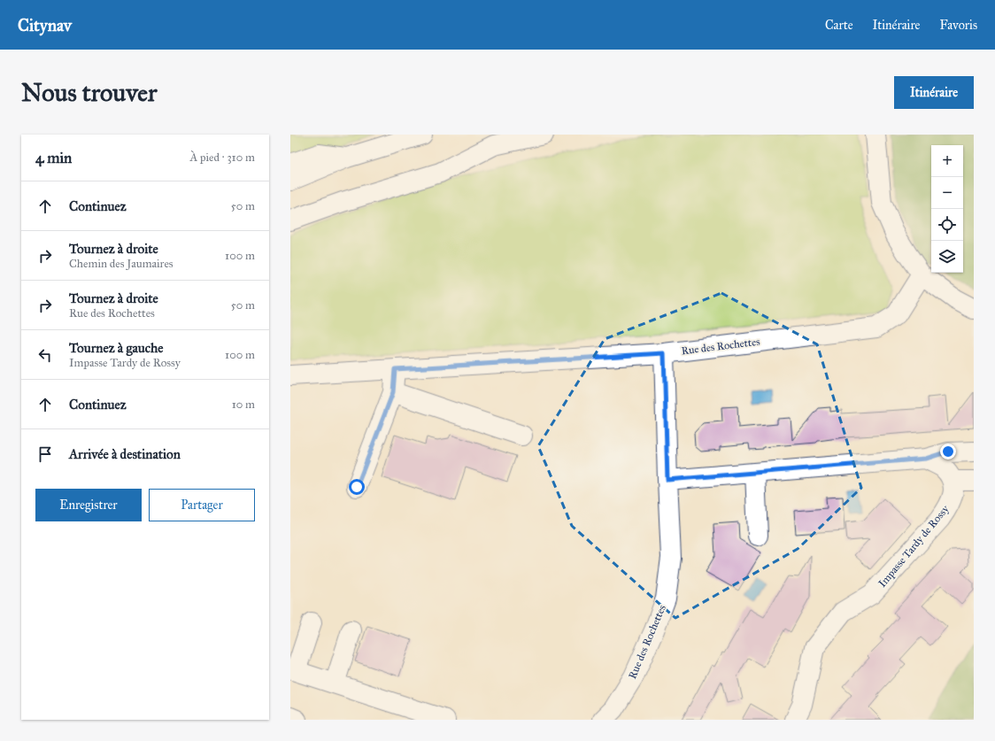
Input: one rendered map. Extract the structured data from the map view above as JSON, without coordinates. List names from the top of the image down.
{
  "streets": {
    "main road": ["Rue des Rochettes", "Impasse Tardy de Rossy"]
  },
  "page": {
    "header": "Citynav",
    "nav": ["Carte", "Itinéraire", "Favoris"],
    "buttons": [
      "Itinéraire",
      ["Enregistrer", "Partager"]
    ],
    "title": "Nous trouver",
    "heading": ["4 min", "À pied · 310 m"],
    "map_buttons": ["+", "−"],
    "list": [
      ["Continuez", "50 m"],
      ["Tournez à droite", "Chemin des Jaumaires", "100 m"],
      ["Tournez à droite", "Rue des Rochettes", "50 m"],
      ["Tournez à gauche", "Impasse Tardy de Rossy", "100 m"],
      ["Continuez", "10 m"],
      "Arrivée à destination"
    ]
  }
}
